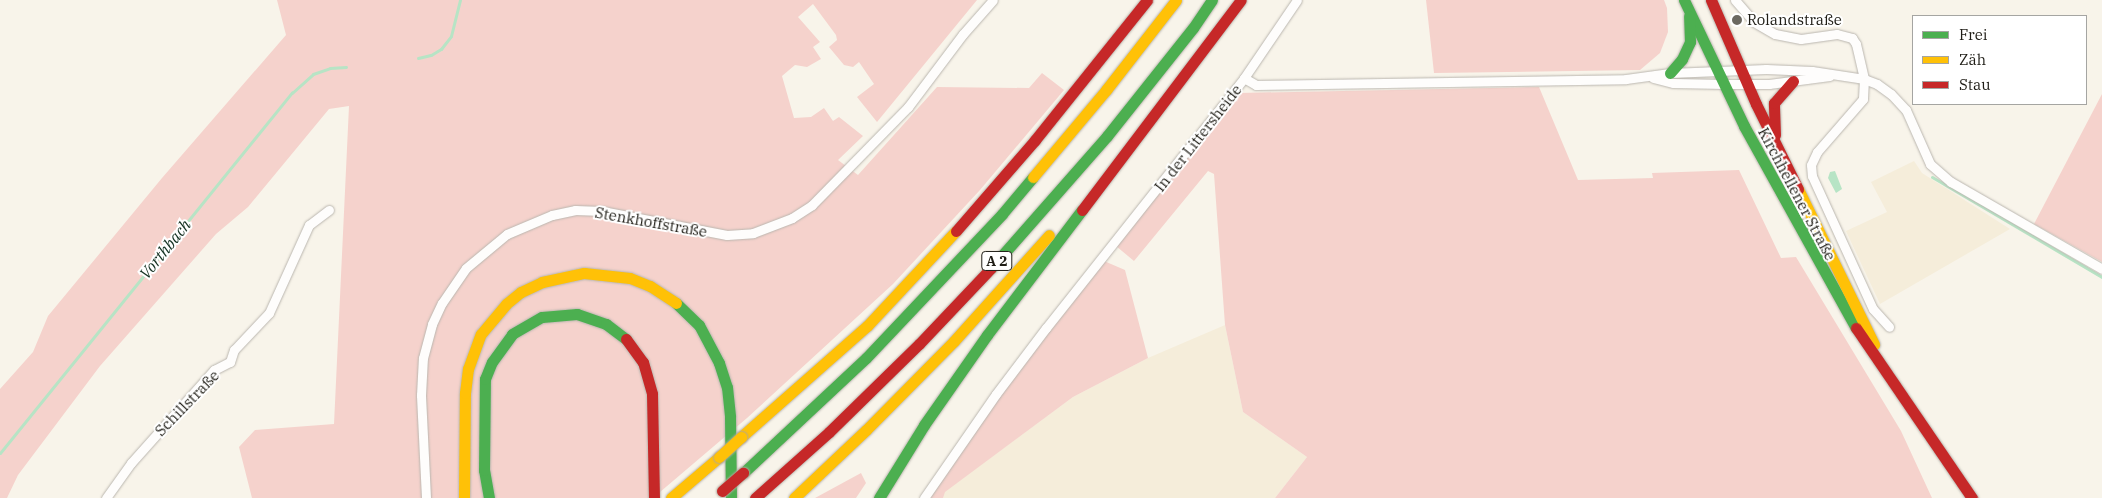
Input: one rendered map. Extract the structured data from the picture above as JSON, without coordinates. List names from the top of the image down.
{
  "streets": {
    "main road": ["Kirchhellener Straße", "A 2"],
    "street": ["In der Littersheide", "Stenkhoffstraße", "Schillstraße"]
  },
  "crossings": [
    ["In der Littersheide", "Kirchhellener Straße"]
  ],
  "water": ["Vorthbach"],
  "places": ["Rolandstraße"],
  "legend": ["Frei", "Zäh", "Stau"]
}
